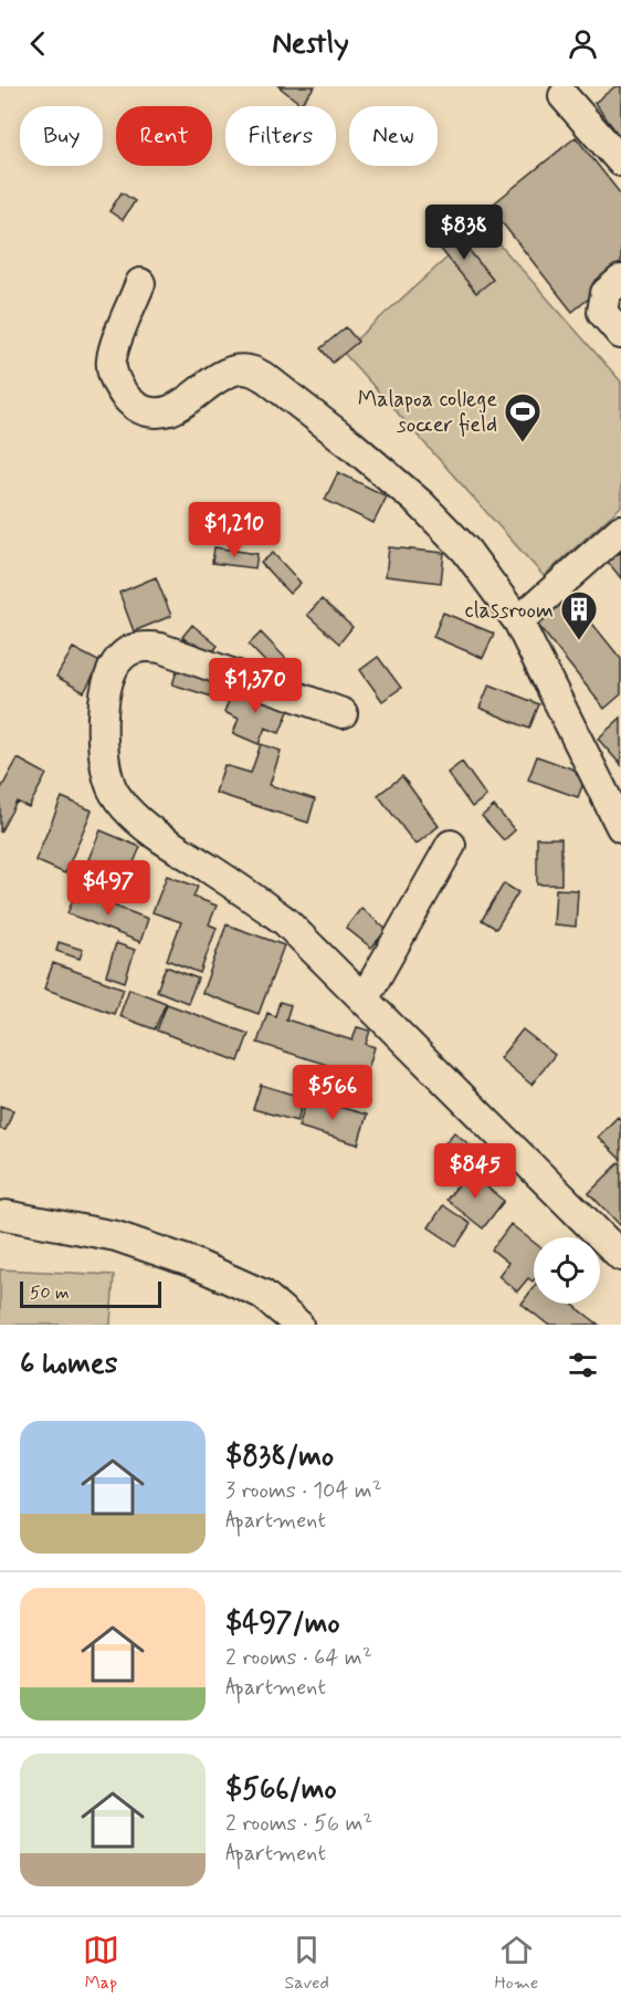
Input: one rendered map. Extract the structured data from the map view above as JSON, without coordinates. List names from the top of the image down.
{
  "places": {
    "sports": ["Malapoa college soccer field"],
    "building": ["classroom"]
  },
  "scale_bar": "50 m",
  "page": {
    "header": "Nestly",
    "chip": [
      "Buy",
      "Rent",
      "Filters",
      "New"
    ],
    "price": [
      "$838",
      "$1,210",
      "$1,370",
      "$497",
      "$566",
      "$845"
    ],
    "scale": "50 m",
    "heading": "6 homes",
    "list": [
      {
        "name": "$838/mo",
        "note": "3 rooms · 104 m² · Apartment"
      },
      {
        "name": "$497/mo",
        "note": "2 rooms · 64 m² · Apartment"
      },
      {
        "name": "$566/mo",
        "note": "2 rooms · 56 m² · Apartment"
      }
    ],
    "tabs": ["Map", "Saved", "Home"]
  }
}
